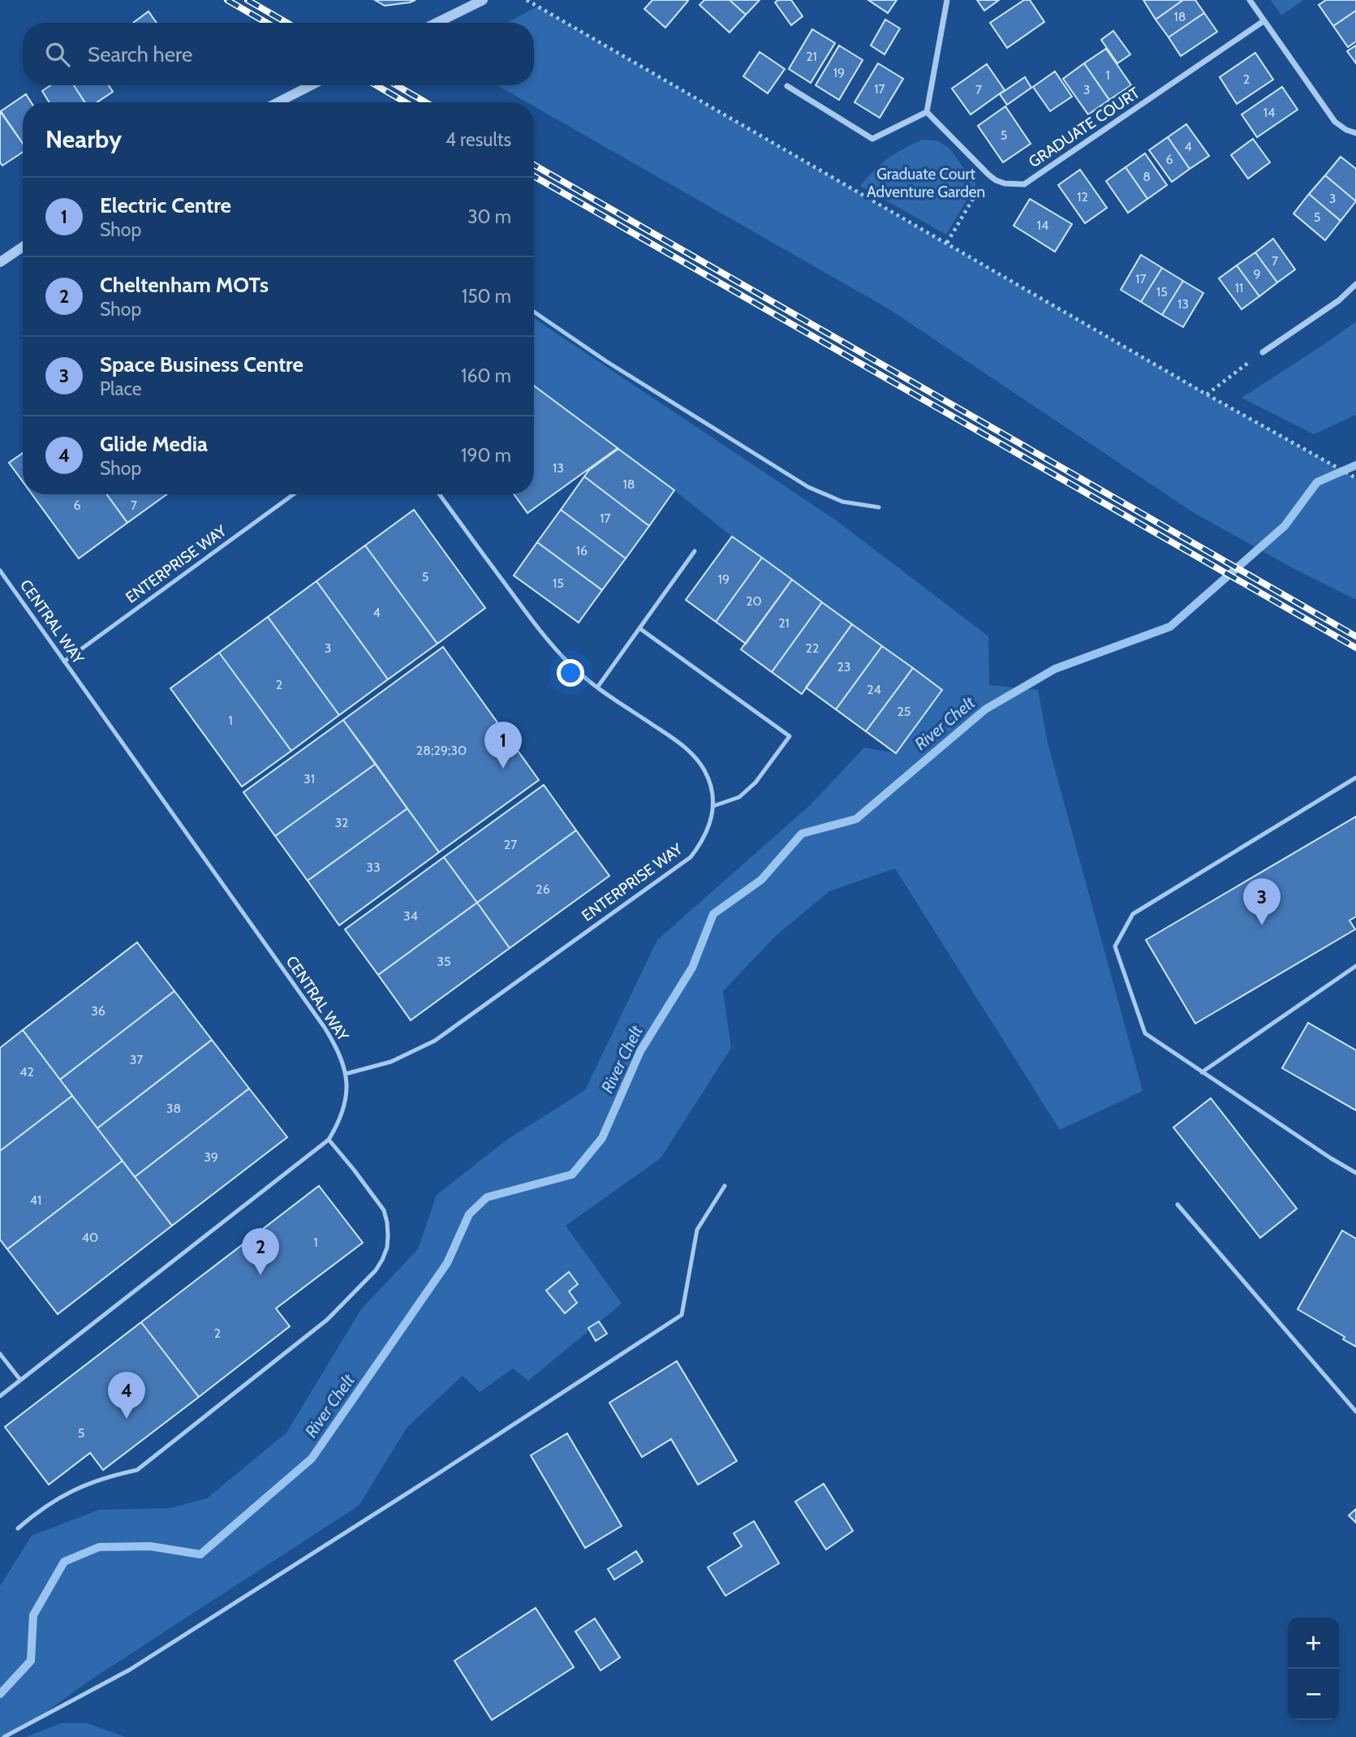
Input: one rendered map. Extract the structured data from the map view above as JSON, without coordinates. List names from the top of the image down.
{
  "streets": {
    "street": ["GRADUATE COURT"],
    "lane": ["ENTERPRISE WAY", "CENTRAL WAY"]
  },
  "crossings": [
    ["ENTERPRISE WAY", "CENTRAL WAY"]
  ],
  "water": ["River Chelt"],
  "parks": ["Graduate Court Adventure Garden"],
  "house_numbers": [
    "18",
    "21",
    "19",
    "1",
    "2",
    "17",
    "7",
    "3",
    "14",
    "5",
    "4",
    "6",
    "8",
    "12",
    "3",
    "5",
    "14",
    "7",
    "9",
    "17",
    "11",
    "15",
    "13",
    "13",
    "18",
    "6",
    "7",
    "17",
    "16",
    "5",
    "19",
    "15",
    "20",
    "4",
    "21",
    "3",
    "22",
    "23",
    "2",
    "24",
    "25",
    "1",
    "28;29;30",
    "31",
    "32",
    "27",
    "33",
    "26",
    "34",
    "35",
    "36",
    "37",
    "42",
    "38",
    "39",
    "41",
    "40",
    "1",
    "2",
    "5"
  ],
  "page": {
    "search": "Search here",
    "heading": ["Nearby", "4 results"],
    "list": [
      {
        "mark": "1",
        "name": "Electric Centre",
        "note": "Shop",
        "value": "30 m"
      },
      {
        "mark": "2",
        "name": "Cheltenham MOTs",
        "note": "Shop",
        "value": "150 m"
      },
      {
        "mark": "3",
        "name": "Space Business Centre",
        "note": "Place",
        "value": "160 m"
      },
      {
        "mark": "4",
        "name": "Glide Media",
        "note": "Shop",
        "value": "190 m"
      }
    ],
    "pins": [
      "1",
      "3",
      "2",
      "4"
    ],
    "map_buttons": ["+", "−"]
  }
}
